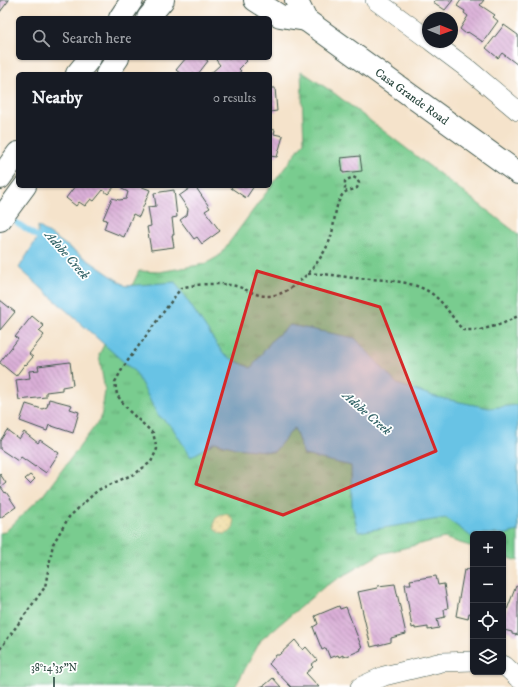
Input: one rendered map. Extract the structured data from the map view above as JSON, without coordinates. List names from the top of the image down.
{
  "streets": {
    "main road": ["Casa Grande Road"]
  },
  "water": ["Adobe Creek"],
  "north": "right",
  "page": {
    "search": "Search here",
    "heading": ["Nearby", "0 results"],
    "map_buttons": ["+", "−"]
  },
  "coordinates": ["38°14'35\"N"]
}
